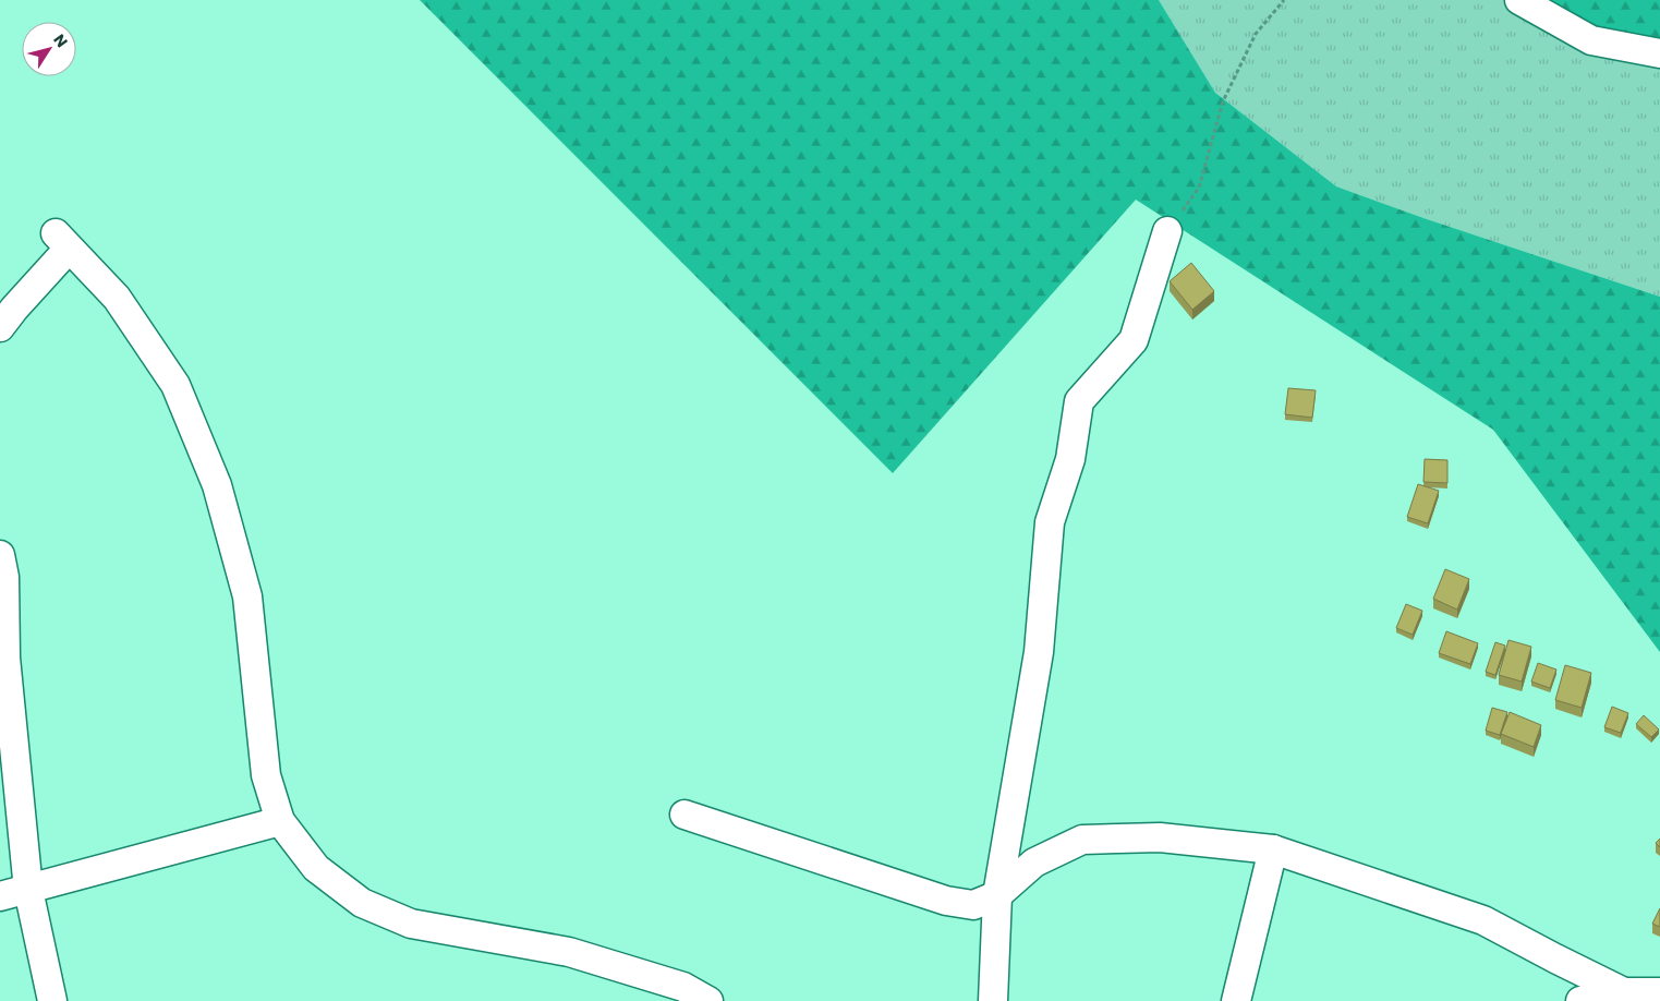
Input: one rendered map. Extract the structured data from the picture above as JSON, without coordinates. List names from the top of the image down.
{
  "north": "top right"
}
